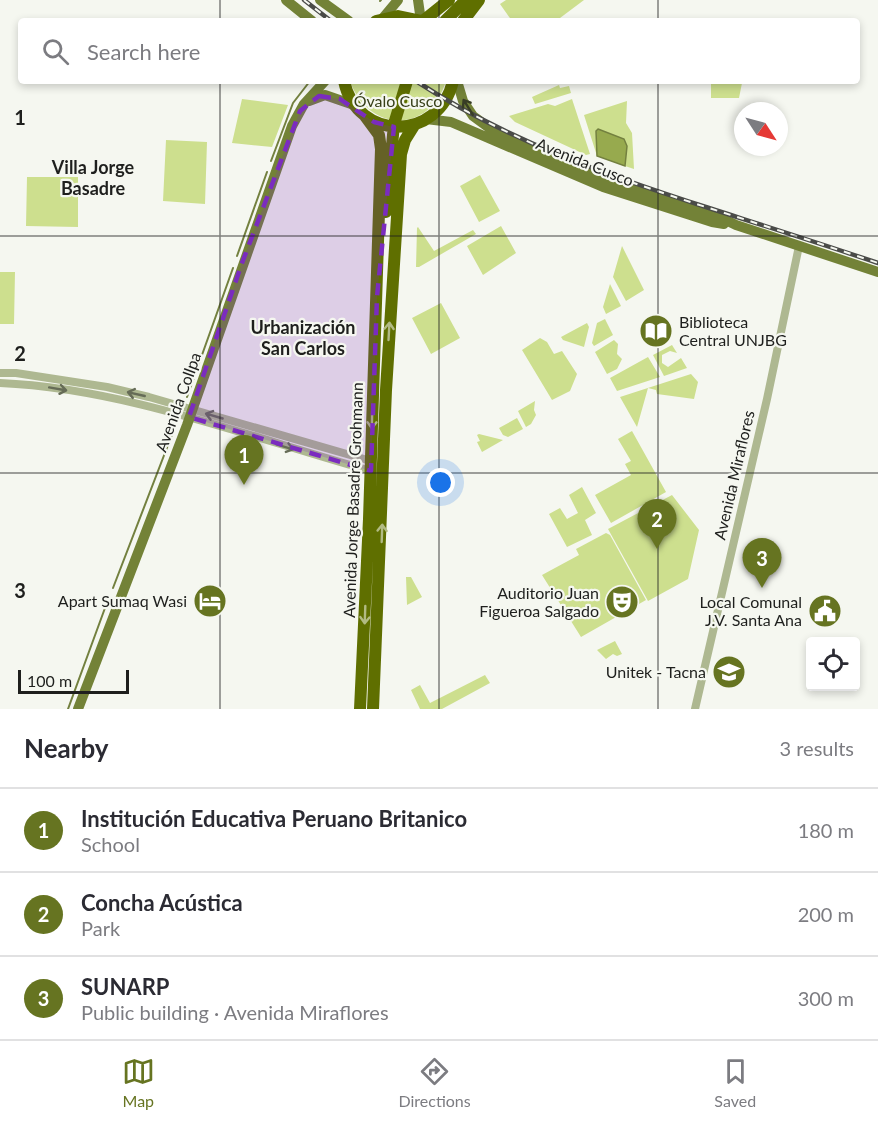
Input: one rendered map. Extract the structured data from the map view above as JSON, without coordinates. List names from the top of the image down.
{
  "streets": {
    "highway": ["Avenida Jorge Basadre Grohmann"],
    "main road": ["Avenida Cusco", "Avenida Collpa"],
    "street": ["Avenida Miraflores"]
  },
  "crossings": [
    ["Avenida Cusco", "Avenida Miraflores"],
    ["Avenida Cusco", "Avenida Jorge Basadre Grohmann"]
  ],
  "districts": ["Villa Jorge Basadre", "Urbanización San Carlos"],
  "parks": ["Óvalo Cusco"],
  "places": {
    "library": ["Biblioteca Central UNJBG"],
    "hotel": ["Apart Sumaq Wasi"],
    "theatre": ["Auditorio Juan Figueroa Salgado"],
    "public building": ["Local Comunal J.V. Santa Ana"],
    "school or university": ["Unitek - Tacna"]
  },
  "scale_bar": "100 m",
  "north": "bottom right",
  "page": {
    "search": "Search here",
    "pins": ["1", "2", "3"],
    "scale": "100 m",
    "heading": ["Nearby", "3 results"],
    "list": [
      {
        "mark": "1",
        "name": "Institución Educativa Peruano Britanico",
        "note": "School",
        "value": "180 m"
      },
      {
        "mark": "2",
        "name": "Concha Acústica",
        "note": "Park",
        "value": "200 m"
      },
      {
        "mark": "3",
        "name": "SUNARP",
        "note": "Public building · Avenida Miraflores",
        "value": "300 m"
      }
    ],
    "nav": ["Map", "Directions", "Saved"]
  },
  "grid": {
    "rows": ["1", "2", "3"]
  }
}
